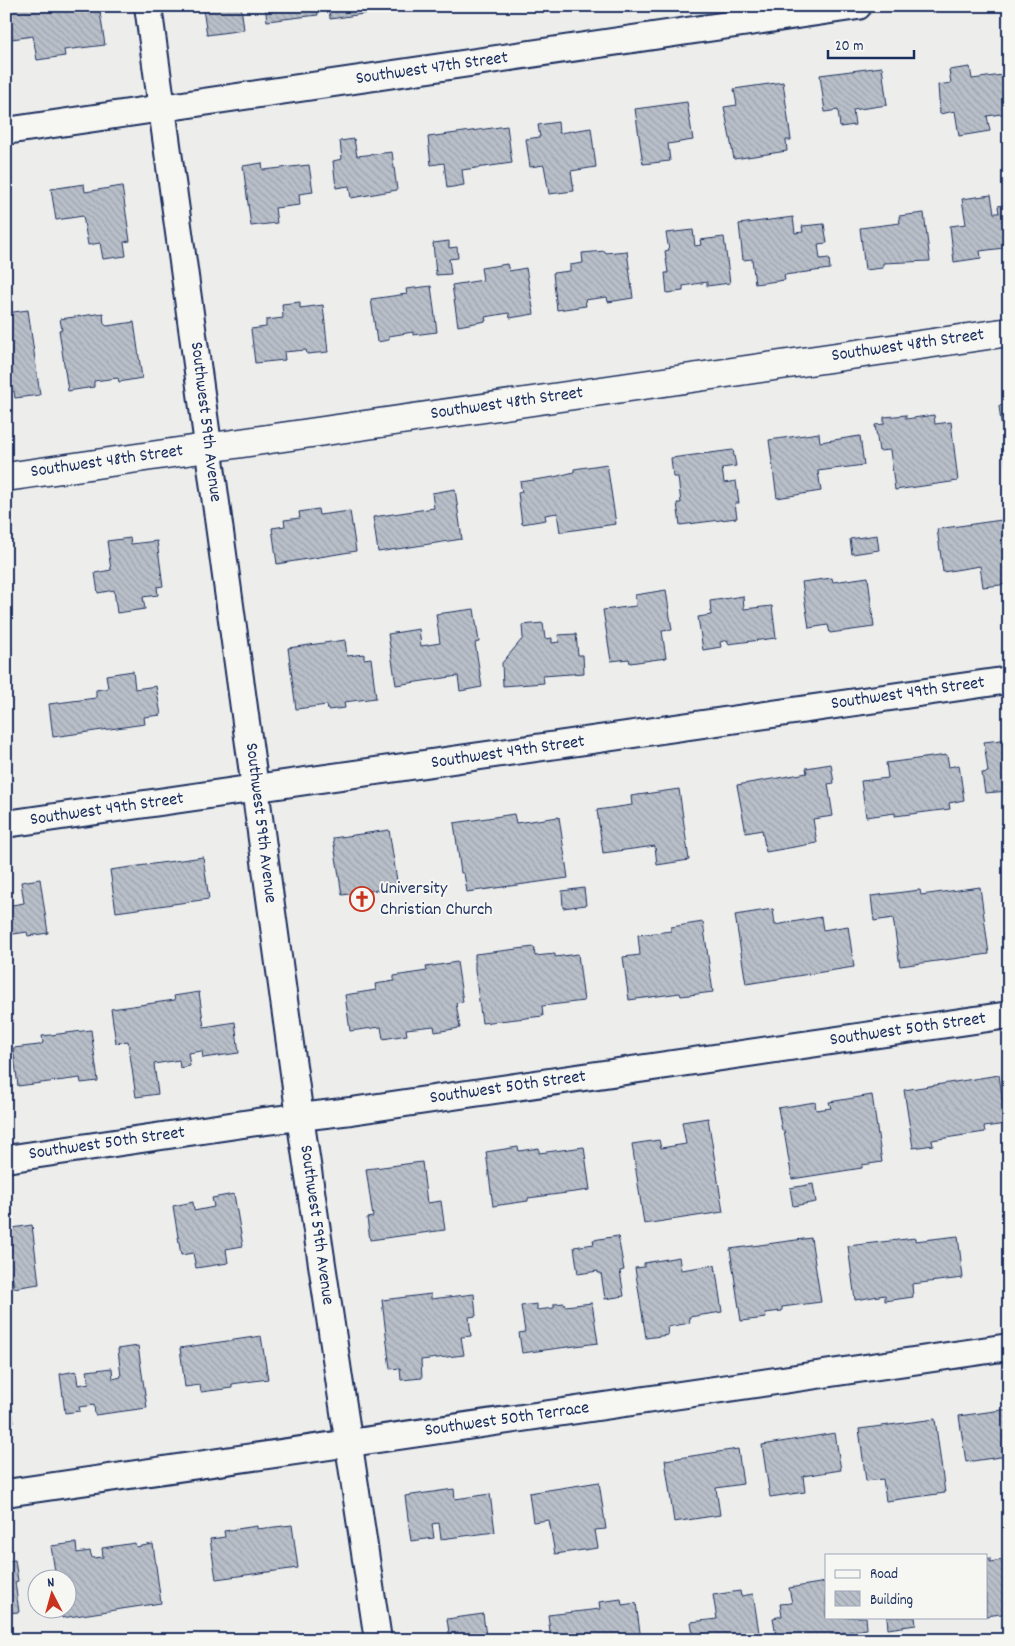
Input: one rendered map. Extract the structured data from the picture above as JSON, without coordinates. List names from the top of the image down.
{
  "streets": {
    "street": [
      "Southwest 47th Street",
      "Southwest 48th Street",
      "Southwest 59th Avenue",
      "Southwest 49th Street",
      "Southwest 50th Street",
      "Southwest 50th Terrace"
    ]
  },
  "crossings": [
    ["Southwest 47th Street", "Southwest 59th Avenue"],
    ["Southwest 48th Street", "Southwest 59th Avenue"],
    ["Southwest 59th Avenue", "Southwest 49th Street"],
    ["Southwest 59th Avenue", "Southwest 50th Street"],
    ["Southwest 59th Avenue", "Southwest 50th Terrace"]
  ],
  "places": {
    "church": ["University Christian Church"]
  },
  "legend": ["Road", "Building"],
  "scale_bar": "20 m",
  "north": "top"
}
